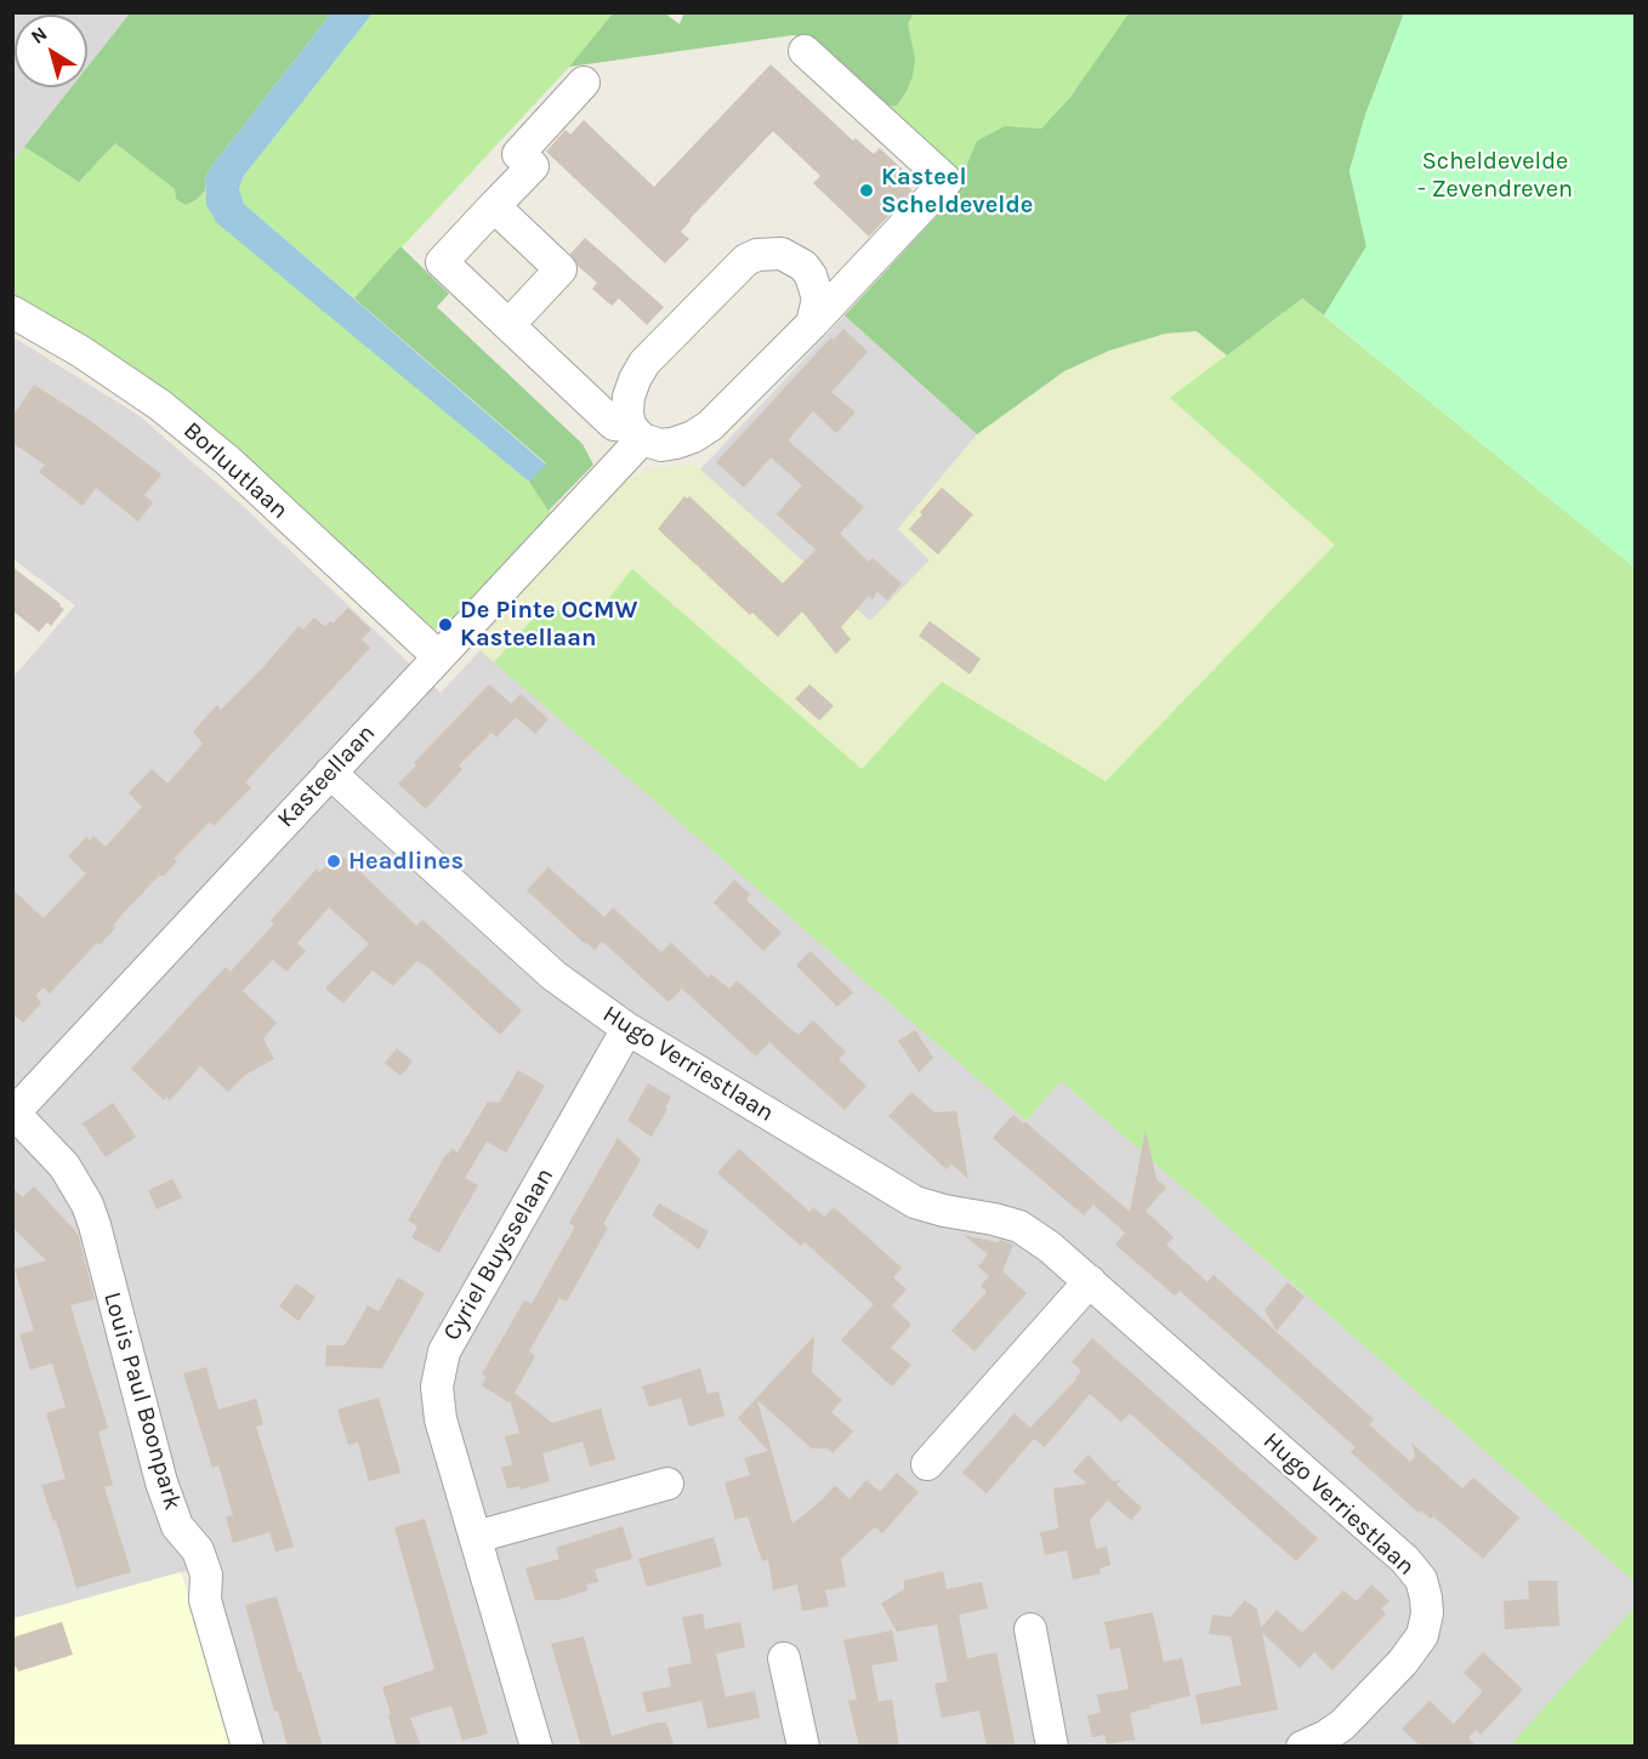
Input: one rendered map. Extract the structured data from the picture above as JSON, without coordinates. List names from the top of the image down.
{
  "streets": {
    "street": [
      "Borluutlaan",
      "Kasteellaan",
      "Hugo Verriestlaan",
      "Cyriel Buysselaan",
      "Louis Paul Boonpark"
    ]
  },
  "crossings": [
    ["Borluutlaan", "Kasteellaan"],
    ["Kasteellaan", "Hugo Verriestlaan"],
    ["Kasteellaan", "Louis Paul Boonpark"],
    ["Hugo Verriestlaan", "Cyriel Buysselaan"]
  ],
  "parks": ["Scheldevelde - Zevendreven"],
  "places": ["Kasteel Scheldevelde", "De Pinte OCMW Kasteellaan", "Headlines"],
  "north": "top left"
}
